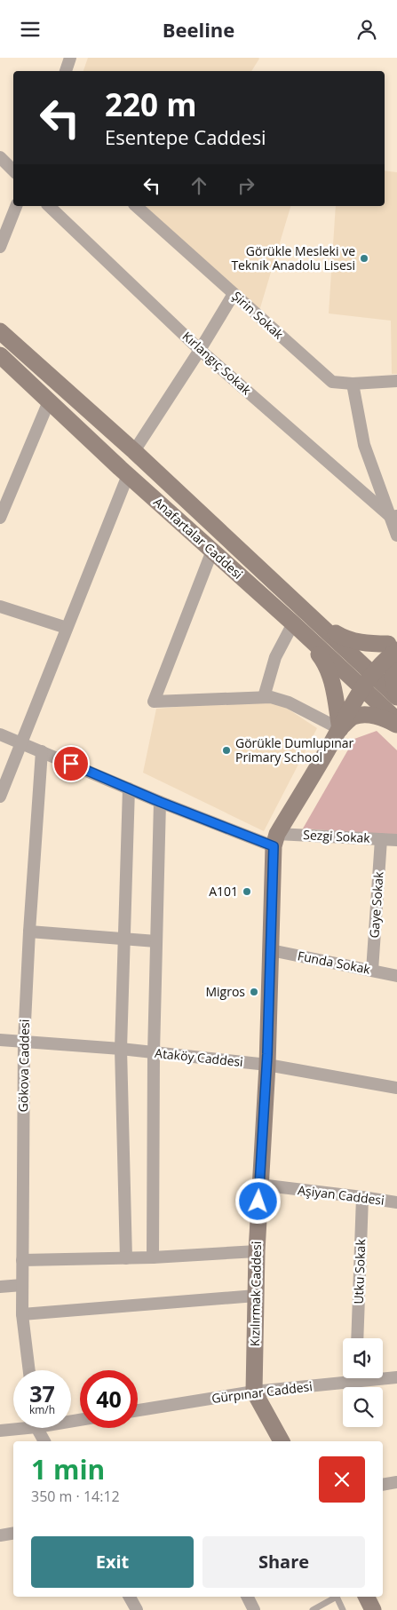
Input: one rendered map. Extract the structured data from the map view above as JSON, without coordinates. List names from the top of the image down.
{
  "streets": {
    "street": [
      "Şirin Sokak",
      "Kırlangıç Sokak",
      "Anafartalar Caddesi",
      "Sezgi Sokak",
      "Gaye Sokak",
      "Funda Sokak",
      "Ataköy Caddesi",
      "Gökova Caddesi",
      "Aşiyan Caddesi",
      "Utku Sokak",
      "Kızılırmak Caddesi",
      "Gürpınar Caddesi"
    ]
  },
  "crossings": [
    ["Anafartalar Caddesi", "Kızılırmak Caddesi"],
    ["Sezgi Sokak", "Gaye Sokak"],
    ["Sezgi Sokak", "Gökova Caddesi"],
    ["Sezgi Sokak", "Kızılırmak Caddesi"],
    ["Gaye Sokak", "Funda Sokak"],
    ["Funda Sokak", "Kızılırmak Caddesi"],
    ["Ataköy Caddesi", "Gökova Caddesi"],
    ["Ataköy Caddesi", "Kızılırmak Caddesi"],
    ["Aşiyan Caddesi", "Utku Sokak"],
    ["Aşiyan Caddesi", "Kızılırmak Caddesi"],
    ["Kızılırmak Caddesi", "Gürpınar Caddesi"]
  ],
  "places": [
    "Görükle Mesleki ve Teknik Anadolu Lisesi",
    "Görükle Dumlupınar Primary School",
    "A101",
    "Migros"
  ],
  "page": {
    "header": "Beeline",
    "turn": ["220 m", "Esentepe Caddesi"],
    "speed": "37 km/h",
    "limit": "40",
    "heading": ["1 min", "350 m · 14:12"],
    "buttons": ["Exit", "Share"]
  }
}
